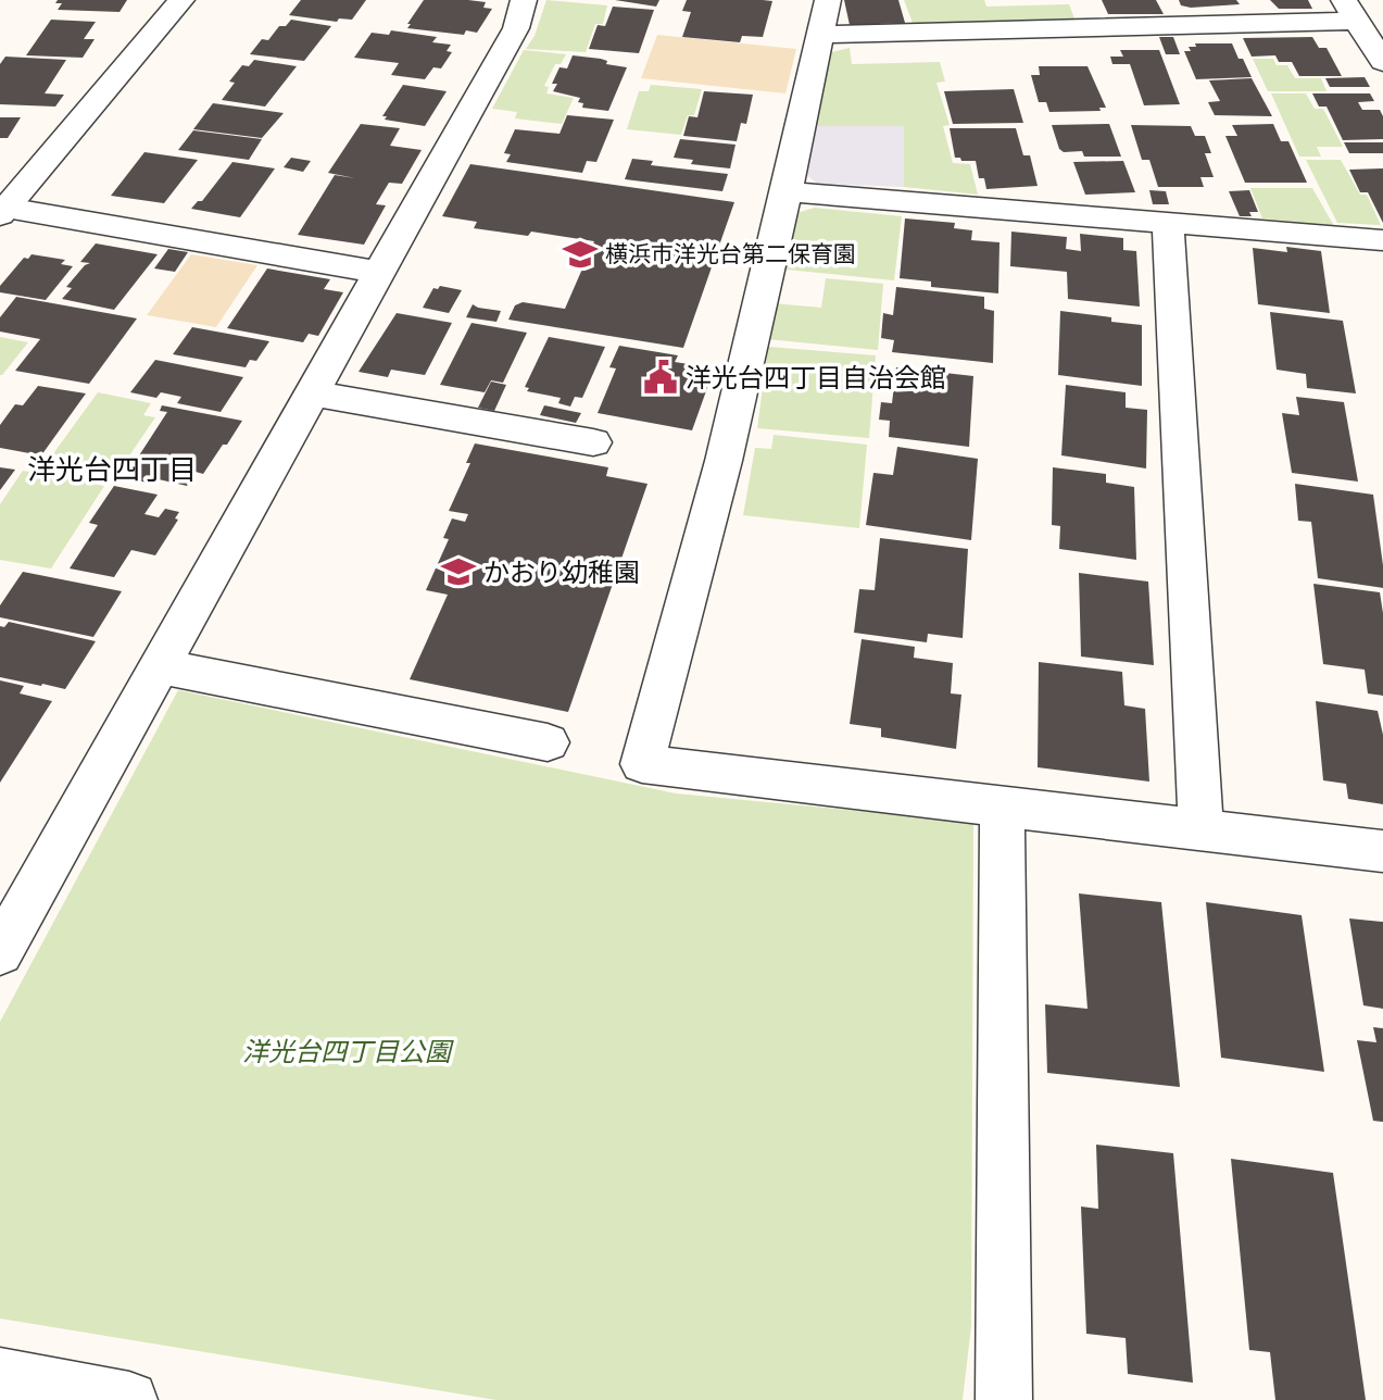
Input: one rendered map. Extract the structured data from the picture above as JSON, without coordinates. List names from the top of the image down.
{
  "districts": ["洋光台四丁目"],
  "parks": ["洋光台四丁目公園"],
  "places": {
    "school or university": ["横浜市洋光台第二保育園", "かおり幼稚園"],
    "public building": ["洋光台四丁目自治会館"]
  }
}
